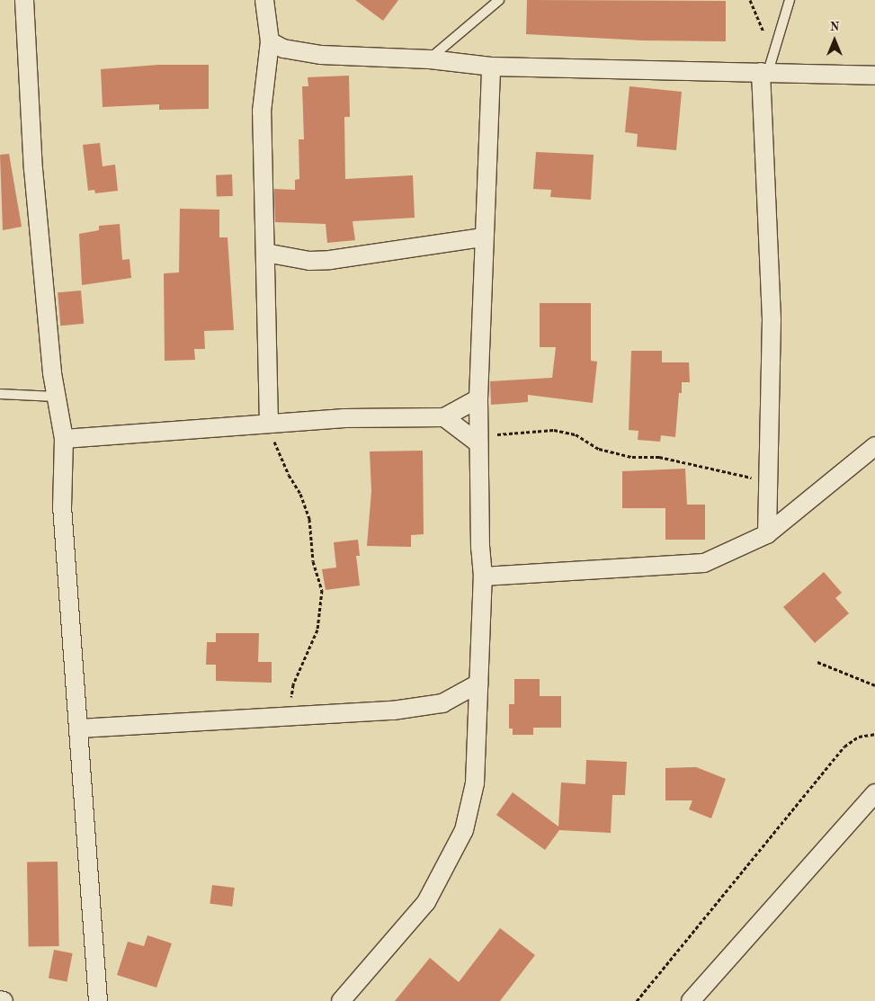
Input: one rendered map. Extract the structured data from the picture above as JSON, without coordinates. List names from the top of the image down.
{
  "north": "top"
}
